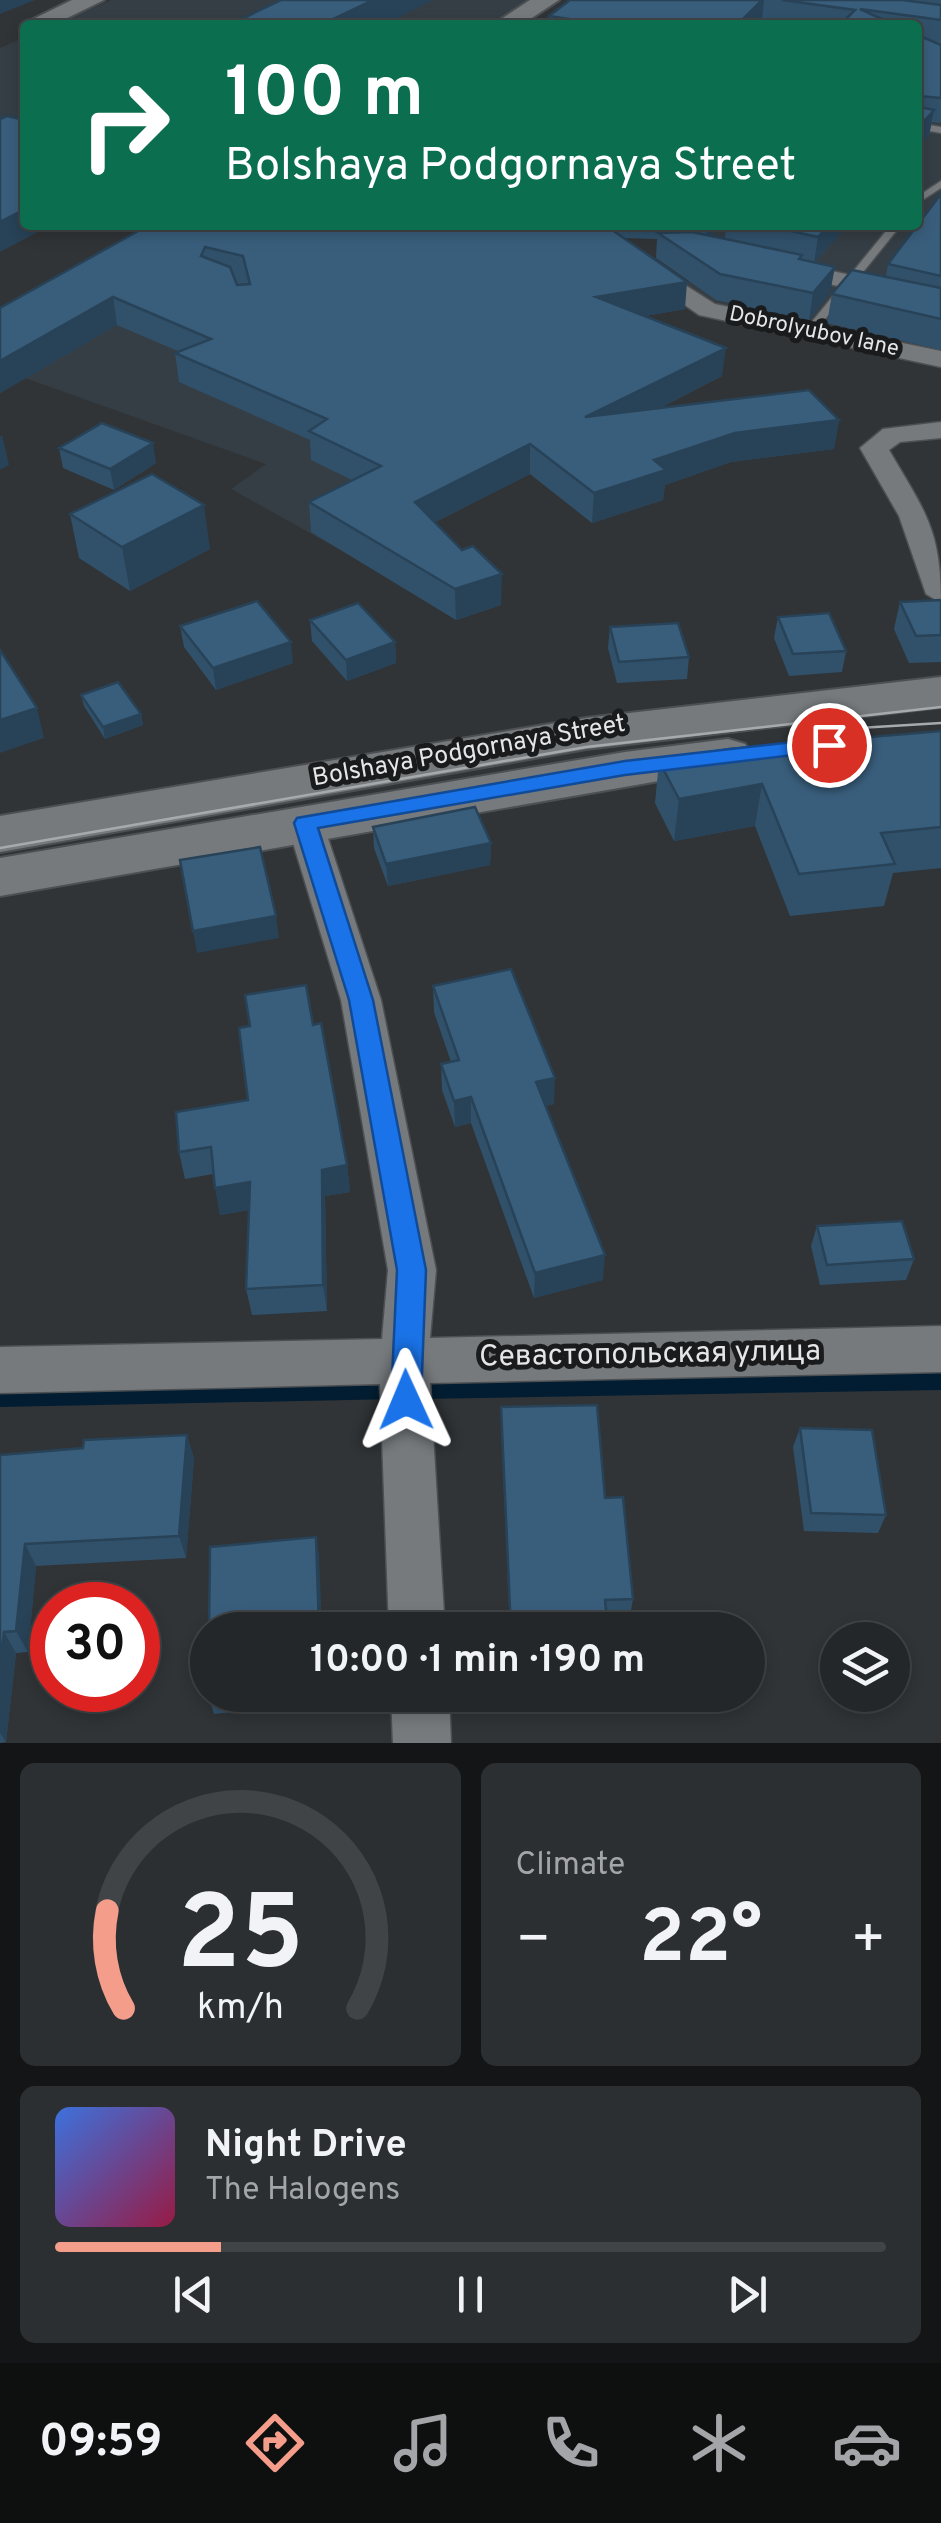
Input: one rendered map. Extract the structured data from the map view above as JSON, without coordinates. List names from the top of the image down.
{
  "streets": {
    "main road": ["Bolshaya Podgornaya Street"],
    "street": ["Dobrolyubov lane", "Севастопольская улица"]
  },
  "page": {
    "turn": ["100 m", "Bolshaya Podgornaya Street"],
    "limit": "30",
    "trip": "10:00 · 1 min · 190 m",
    "tile": "Climate",
    "heat": ["−", "22°", "+"],
    "song": ["Night Drive", "The Halogens"],
    "tabs": "09:59",
    "gauge": ["25", "km/h"]
  }
}
